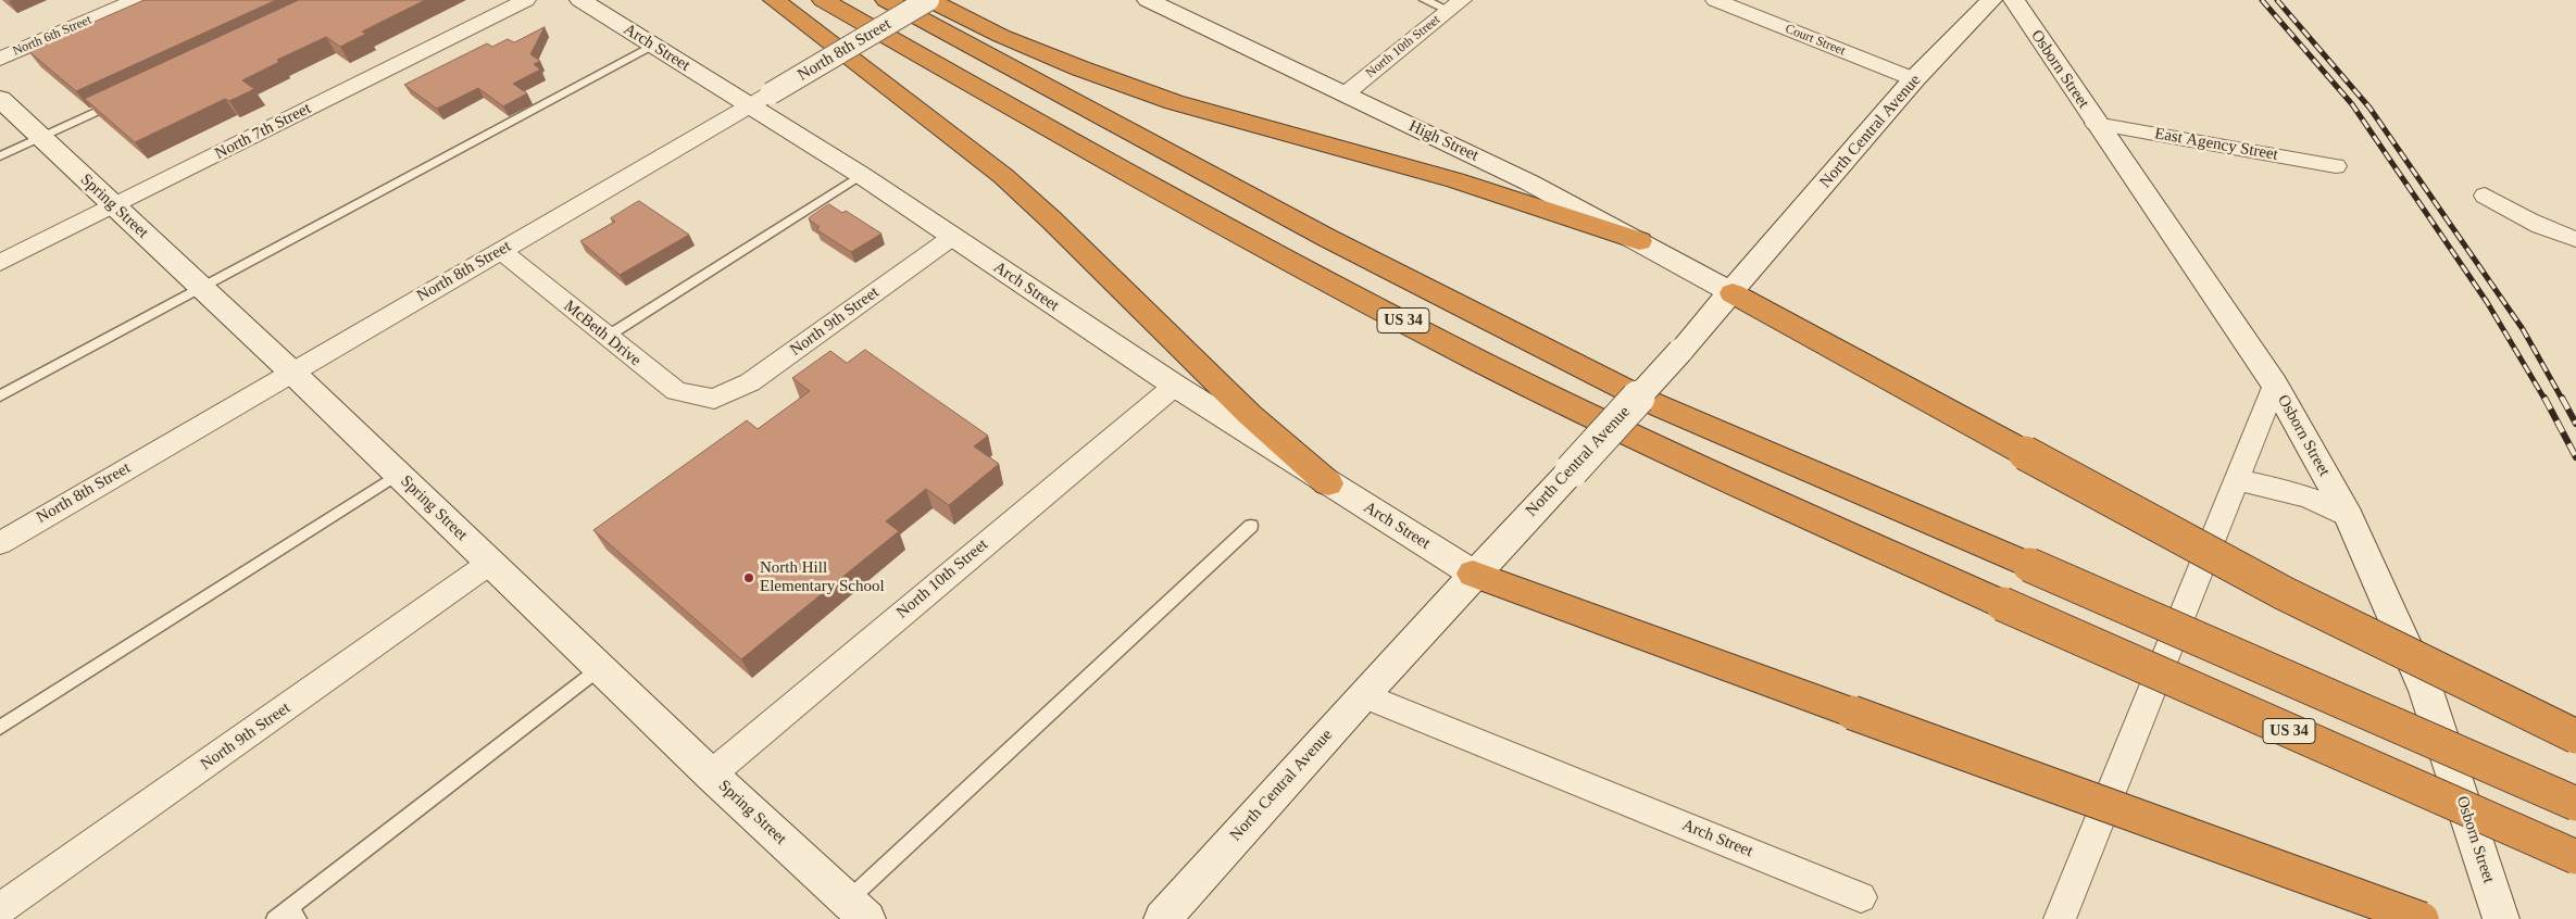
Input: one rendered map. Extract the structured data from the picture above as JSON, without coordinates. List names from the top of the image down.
{
  "streets": {
    "highway": ["US 34"],
    "main road": [
      "Arch Street",
      "Osborn Street",
      "North Central Avenue",
      "High Street",
      "Spring Street"
    ],
    "street": [
      "North 6th Street",
      "Court Street",
      "North 10th Street",
      "North 8th Street",
      "North 7th Street",
      "East Agency Street",
      "North 9th Street",
      "McBeth Drive"
    ]
  },
  "crossings": [
    ["Court Street", "North Central Avenue"],
    ["North 10th Street", "Arch Street"],
    ["North 10th Street", "High Street"],
    ["North 10th Street", "Spring Street"],
    ["Arch Street", "North 8th Street"],
    ["Arch Street", "North Central Avenue"],
    ["Arch Street", "North 9th Street"],
    ["North 8th Street", "Spring Street"],
    ["North 8th Street", "McBeth Drive"],
    ["Osborn Street", "East Agency Street"],
    ["North 7th Street", "Spring Street"],
    ["North Central Avenue", "High Street"],
    ["Spring Street", "North 9th Street"],
    ["North 9th Street", "McBeth Drive"]
  ],
  "places": ["North Hill Elementary School"]
}
